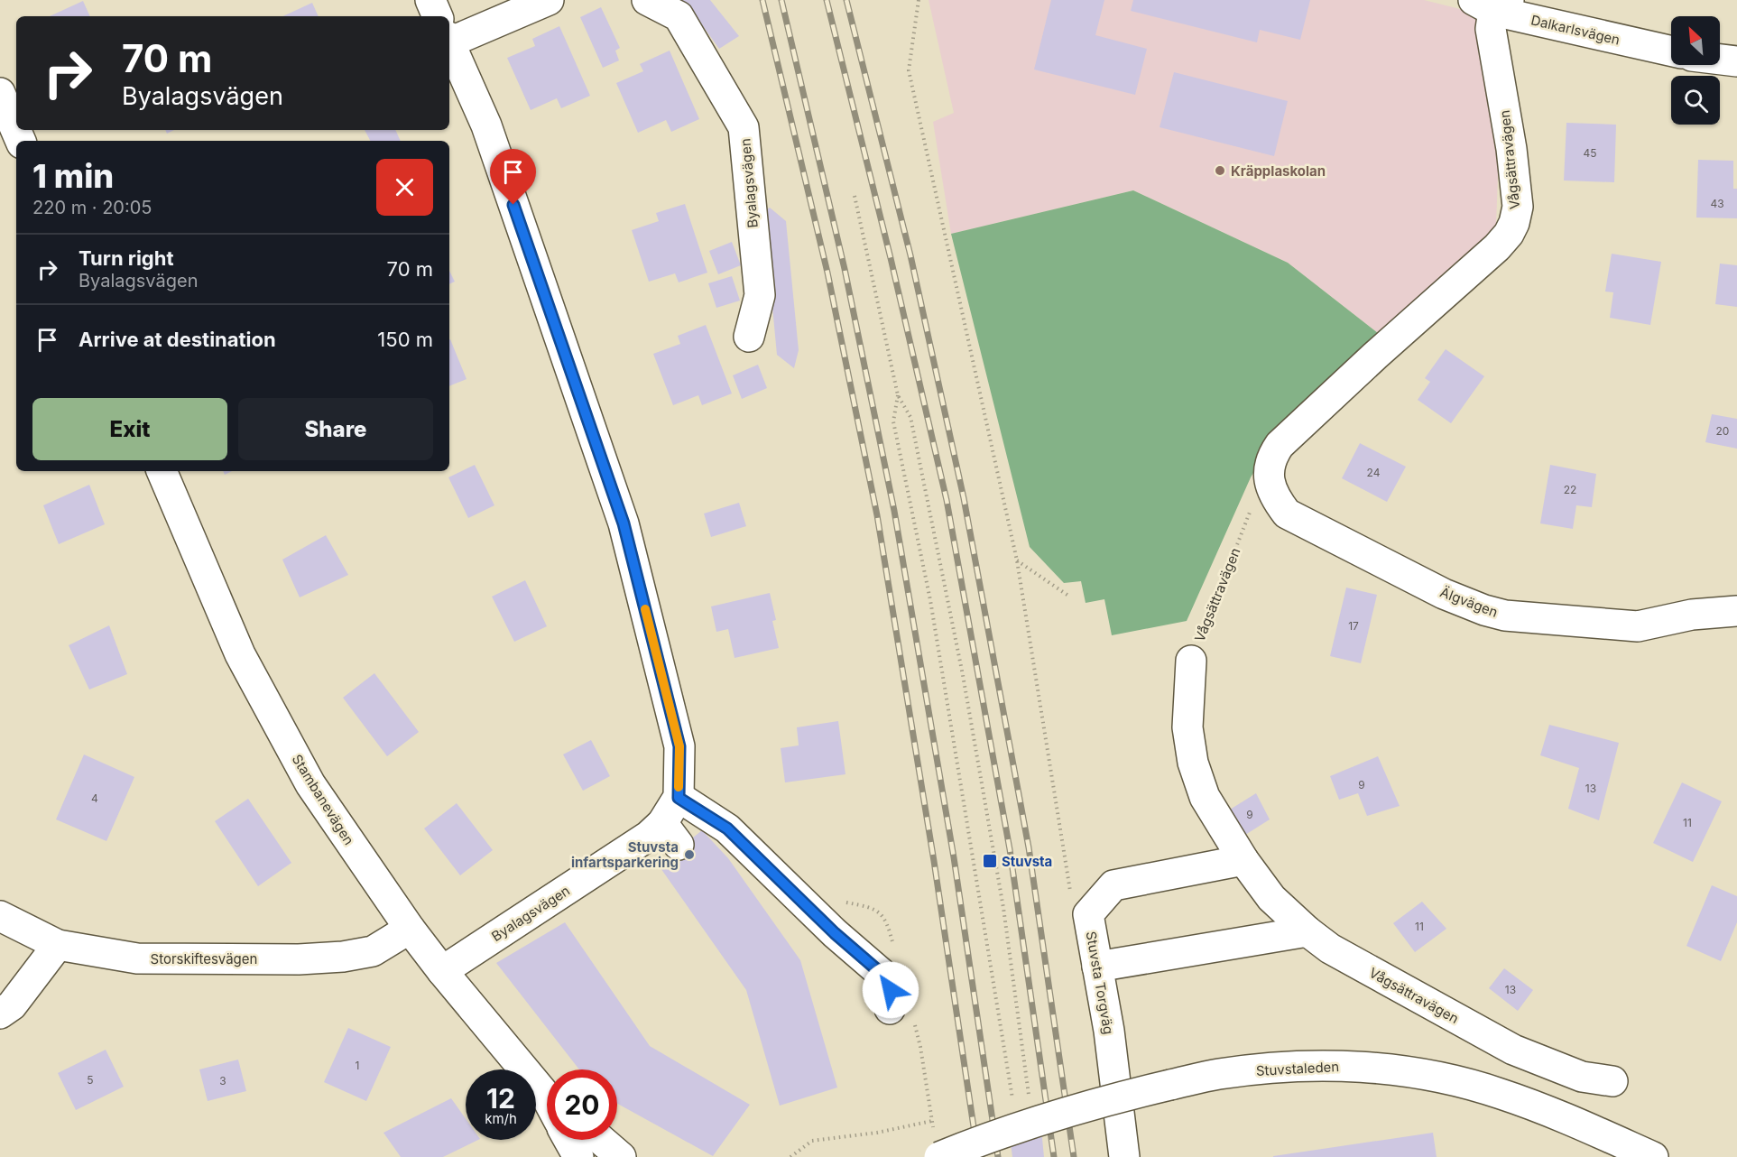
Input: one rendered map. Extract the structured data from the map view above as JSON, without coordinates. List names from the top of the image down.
{
  "streets": {
    "street": [
      "Dalkarlsvägen",
      "Vågsättravägen",
      "Byalagsvägen",
      "Älgvägen",
      "Stambanevägen",
      "Storskiftesvägen",
      "Stuvsta Torgväg",
      "Stuvstaleden"
    ]
  },
  "crossings": [
    ["Dalkarlsvägen", "Vågsättravägen"],
    ["Vågsättravägen", "Älgvägen"],
    ["Vågsättravägen", "Stuvsta Torgväg"],
    ["Byalagsvägen", "Stambanevägen"],
    ["Stambanevägen", "Storskiftesvägen"]
  ],
  "places": {
    "other": ["Kräpplaskolan", "Stuvsta infartsparkering"],
    "transit": ["Stuvsta"]
  },
  "house_numbers": [
    "45",
    "43",
    "20",
    "24",
    "22",
    "17",
    "9",
    "13",
    "4",
    "9",
    "11",
    "11",
    "13",
    "1",
    "5",
    "3"
  ],
  "north": "top left",
  "page": {
    "turn": ["70 m", "Byalagsvägen"],
    "heading": ["1 min", "220 m · 20:05"],
    "list": [
      {
        "name": "Turn right",
        "note": "Byalagsvägen",
        "value": "70 m"
      },
      {
        "name": "Arrive at destination",
        "value": "150 m"
      }
    ],
    "buttons": ["Exit", "Share"],
    "speed": "12 km/h",
    "limit": "20"
  }
}
